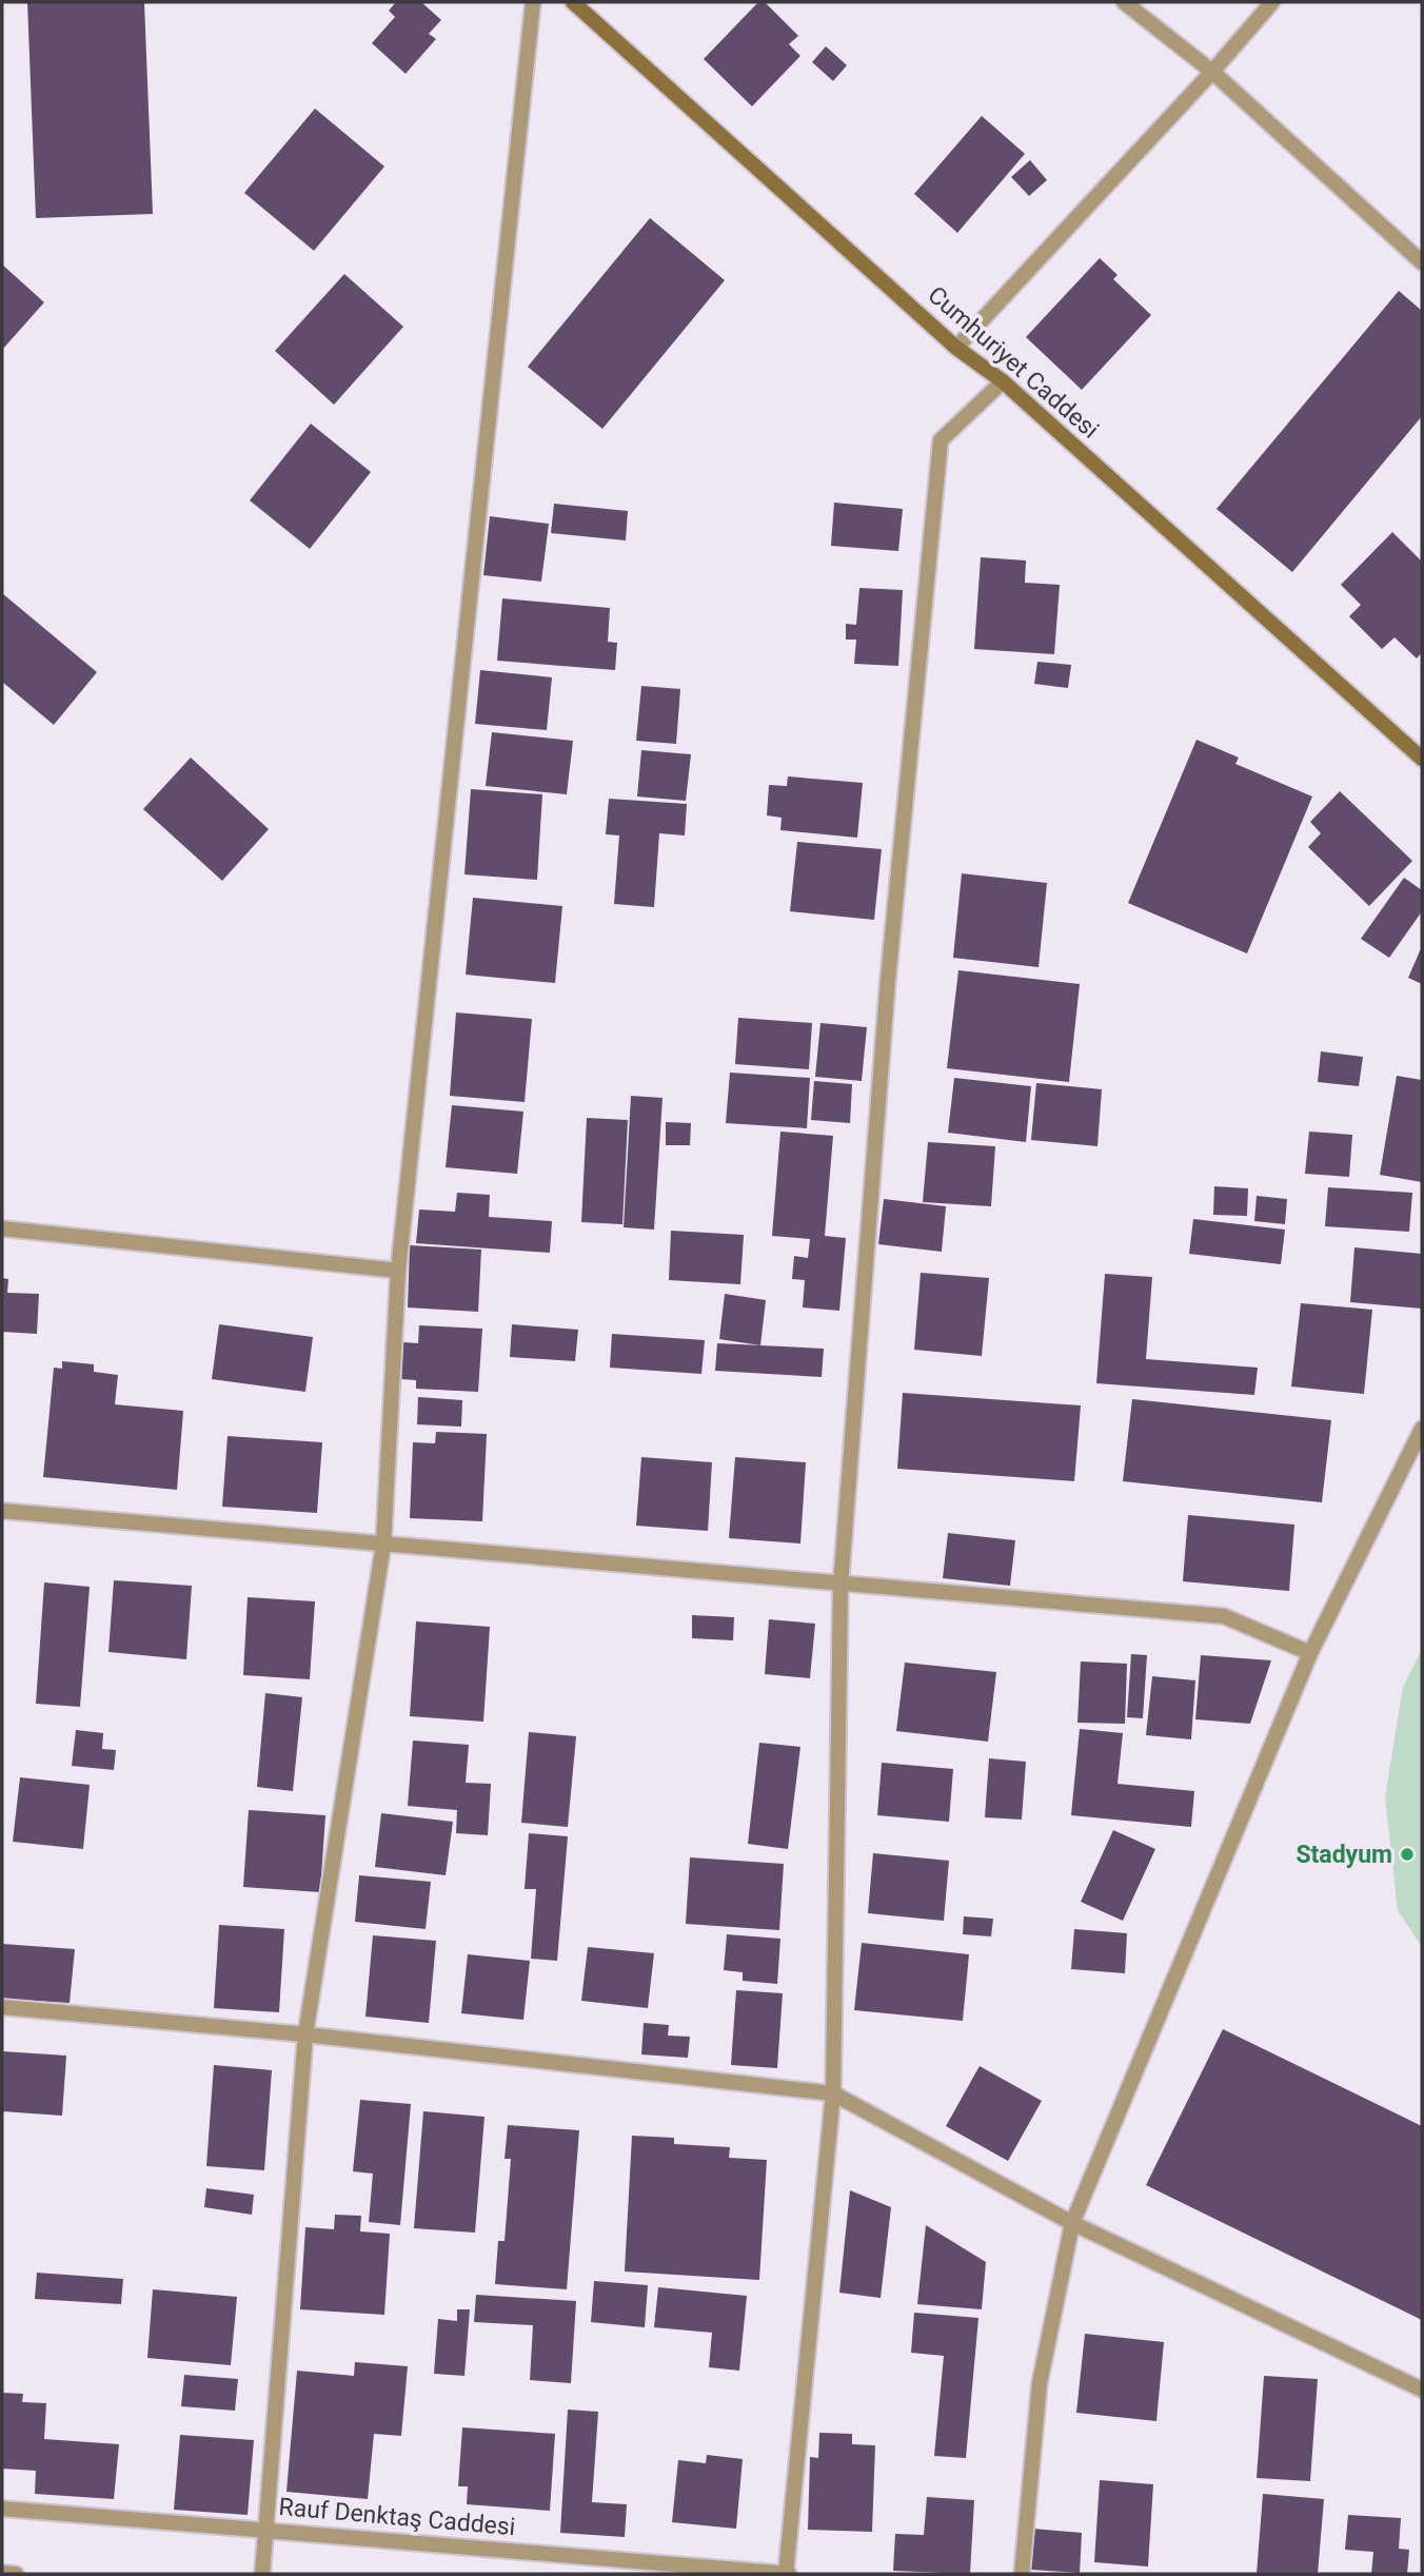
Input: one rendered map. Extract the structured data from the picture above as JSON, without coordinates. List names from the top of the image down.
{
  "streets": {
    "main road": ["Cumhuriyet Caddesi"],
    "street": ["Rauf Denktaş Caddesi"]
  },
  "places": ["Stadyum"]
}
